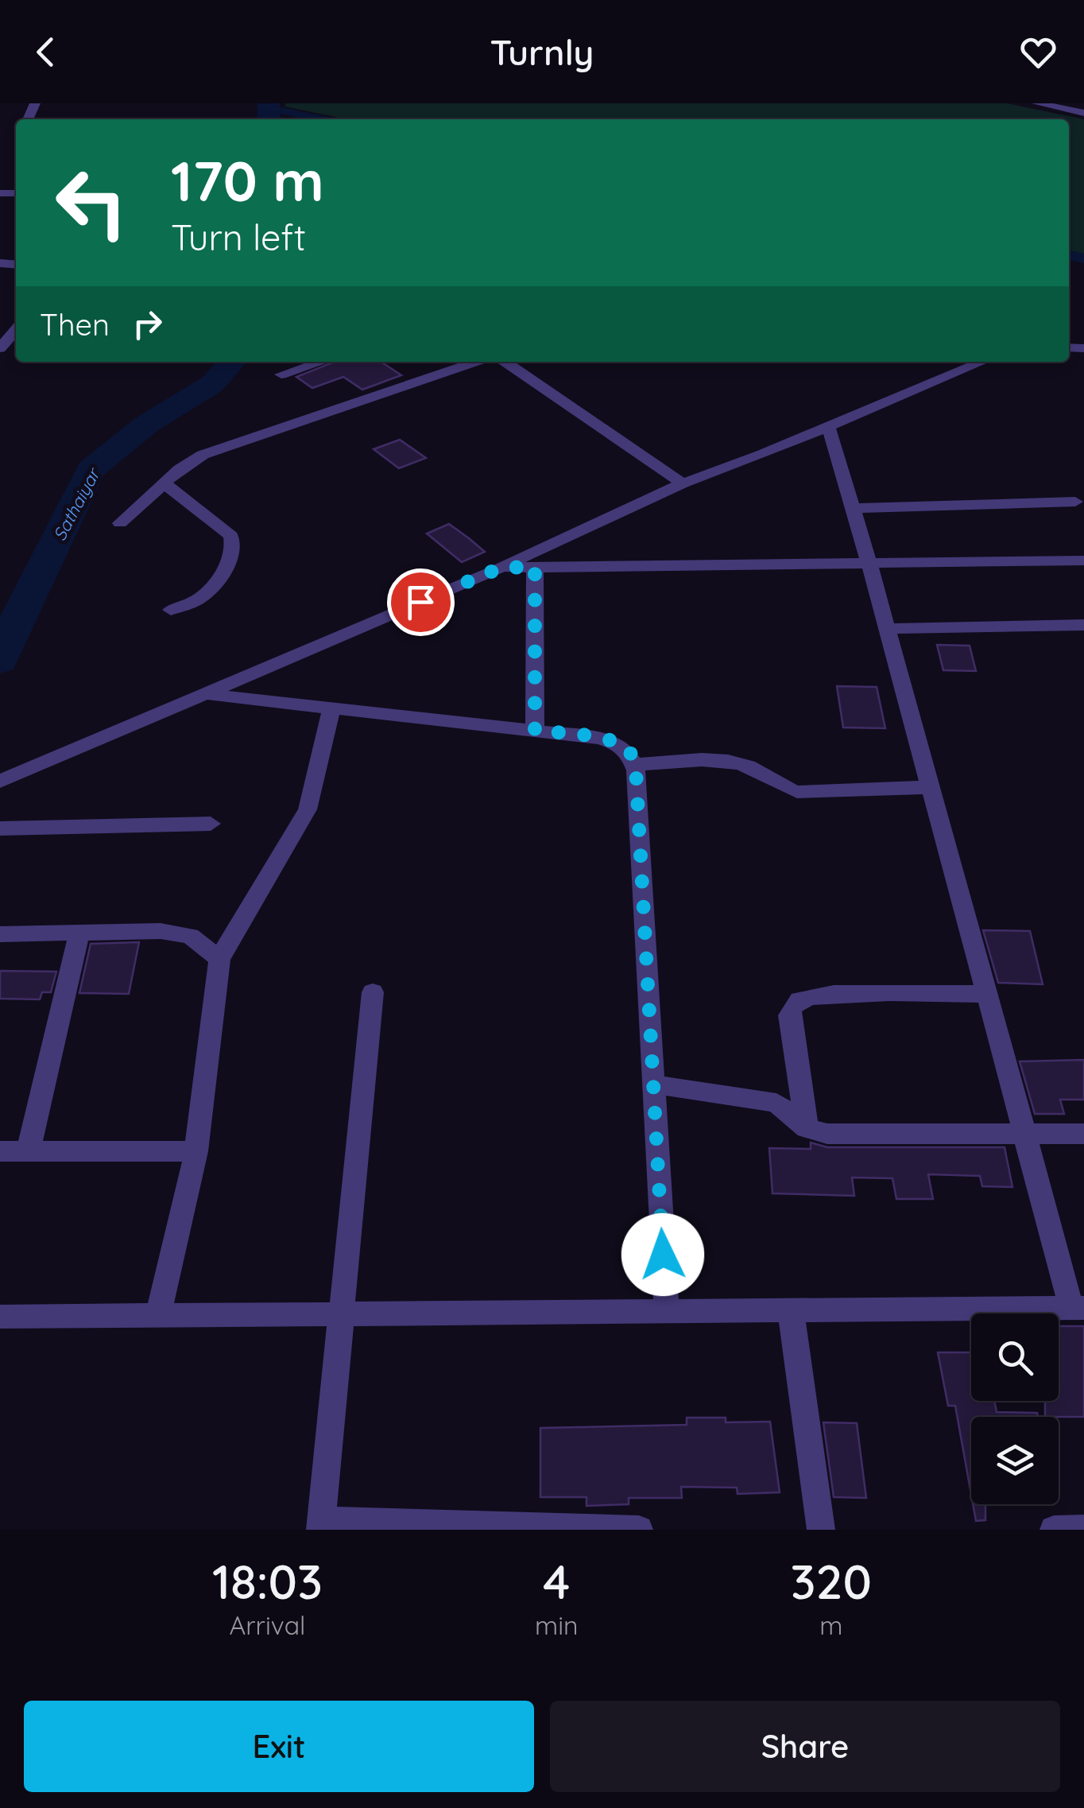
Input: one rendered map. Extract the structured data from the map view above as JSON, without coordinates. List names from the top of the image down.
{
  "water": ["Sathaiyar"],
  "page": {
    "header": "Turnly",
    "turn": ["170 m", "Turn left"],
    "then": "Then",
    "eta": [
      "18:03",
      "Arrival",
      "4",
      "min",
      "320",
      "m"
    ],
    "buttons": ["Exit", "Share"]
  }
}
